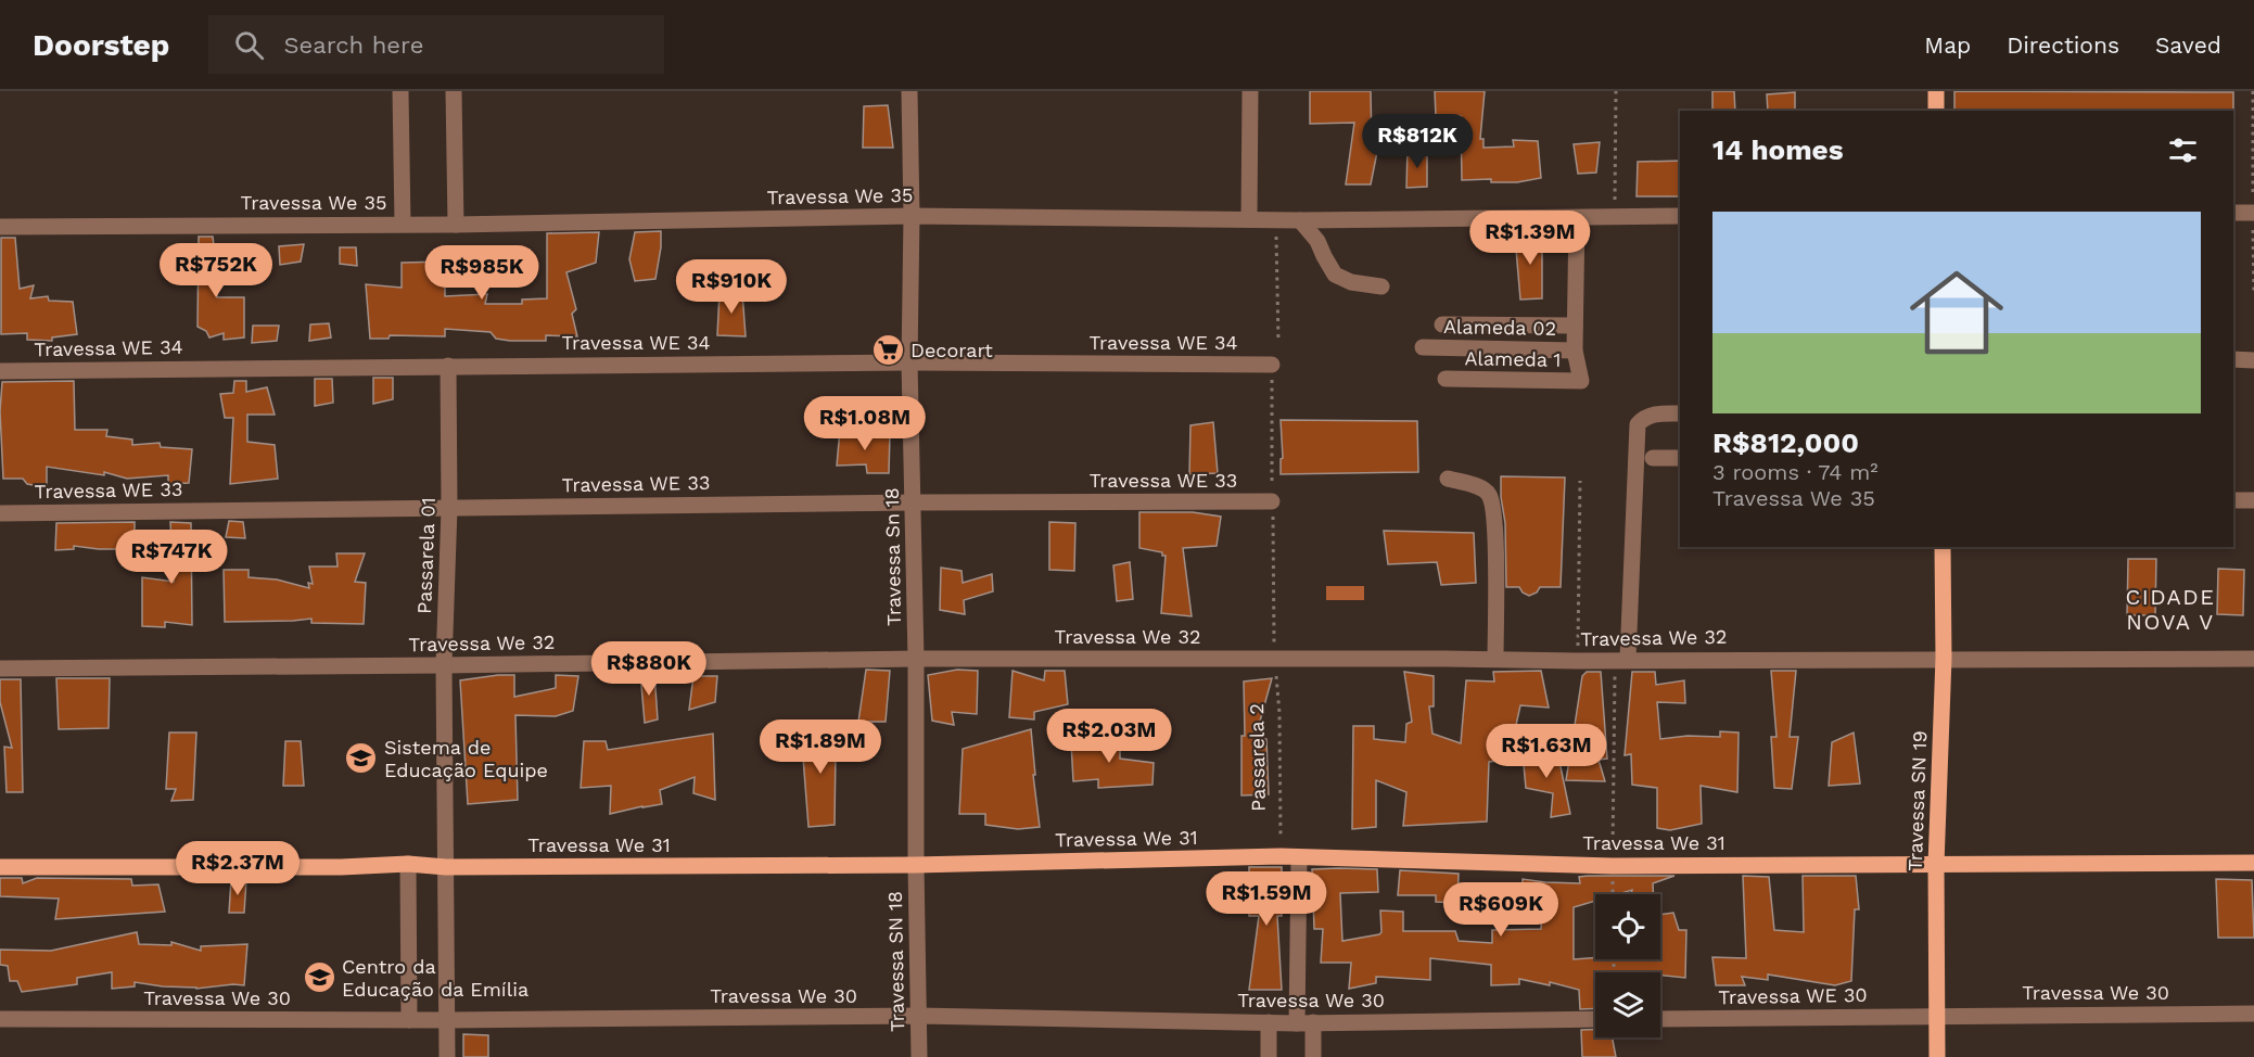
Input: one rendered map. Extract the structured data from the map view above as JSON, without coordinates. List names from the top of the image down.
{
  "streets": {
    "main road": ["Travessa SN 19", "Travessa We 31"],
    "street": [
      "Travessa We 35",
      "Alameda 02",
      "Travessa WE 34",
      "Alameda 1",
      "Travessa WE 33",
      "Passarela 01",
      "Travessa Sn 18",
      "Travessa We 32",
      "Travessa SN 18",
      "Travessa We 30",
      "Travessa WE 30"
    ],
    "path": ["Passarela 2"]
  },
  "crossings": [
    ["Travessa We 35", "Travessa Sn 18"],
    ["Alameda 02", "Alameda 1"],
    ["Travessa WE 34", "Passarela 01"],
    ["Travessa WE 34", "Travessa Sn 18"],
    ["Travessa WE 33", "Passarela 01"],
    ["Travessa WE 33", "Travessa Sn 18"],
    ["Passarela 01", "Travessa We 32"],
    ["Passarela 01", "Travessa We 31"],
    ["Passarela 01", "Travessa We 30"],
    ["Travessa Sn 18", "Travessa We 32"],
    ["Travessa Sn 18", "Travessa We 31"],
    ["Travessa Sn 18", "Travessa SN 18"],
    ["Travessa We 32", "Passarela 2"],
    ["Travessa We 32", "Travessa SN 19"],
    ["Passarela 2", "Travessa We 31"],
    ["Travessa SN 19", "Travessa We 31"],
    ["Travessa SN 19", "Travessa We 30"],
    ["Travessa SN 19", "Travessa WE 30"],
    ["Travessa We 31", "Travessa SN 18"],
    ["Travessa SN 18", "Travessa We 30"],
    ["Travessa We 30", "Travessa WE 30"]
  ],
  "districts": ["CIDADE NOVA V"],
  "places": {
    "supermarket": ["Decorart"],
    "school or university": ["Sistema de Educação Equipe", "Centro da Educação da Emília"]
  },
  "page": {
    "header": "Doorstep",
    "search": "Search here",
    "nav": ["Map", "Directions", "Saved"],
    "heading": "14 homes",
    "price": [
      "R$812K",
      "R$1.39M",
      "R$752K",
      "R$985K",
      "R$910K",
      "R$1.08M",
      "R$747K",
      "R$880K",
      "R$2.03M",
      "R$1.89M",
      "R$1.63M",
      "R$2.37M",
      "R$1.59M",
      "R$609K"
    ],
    "list": [
      {
        "name": "R$812,000",
        "note": "3 rooms · 74 m² · Travessa We 35"
      }
    ]
  }
}
